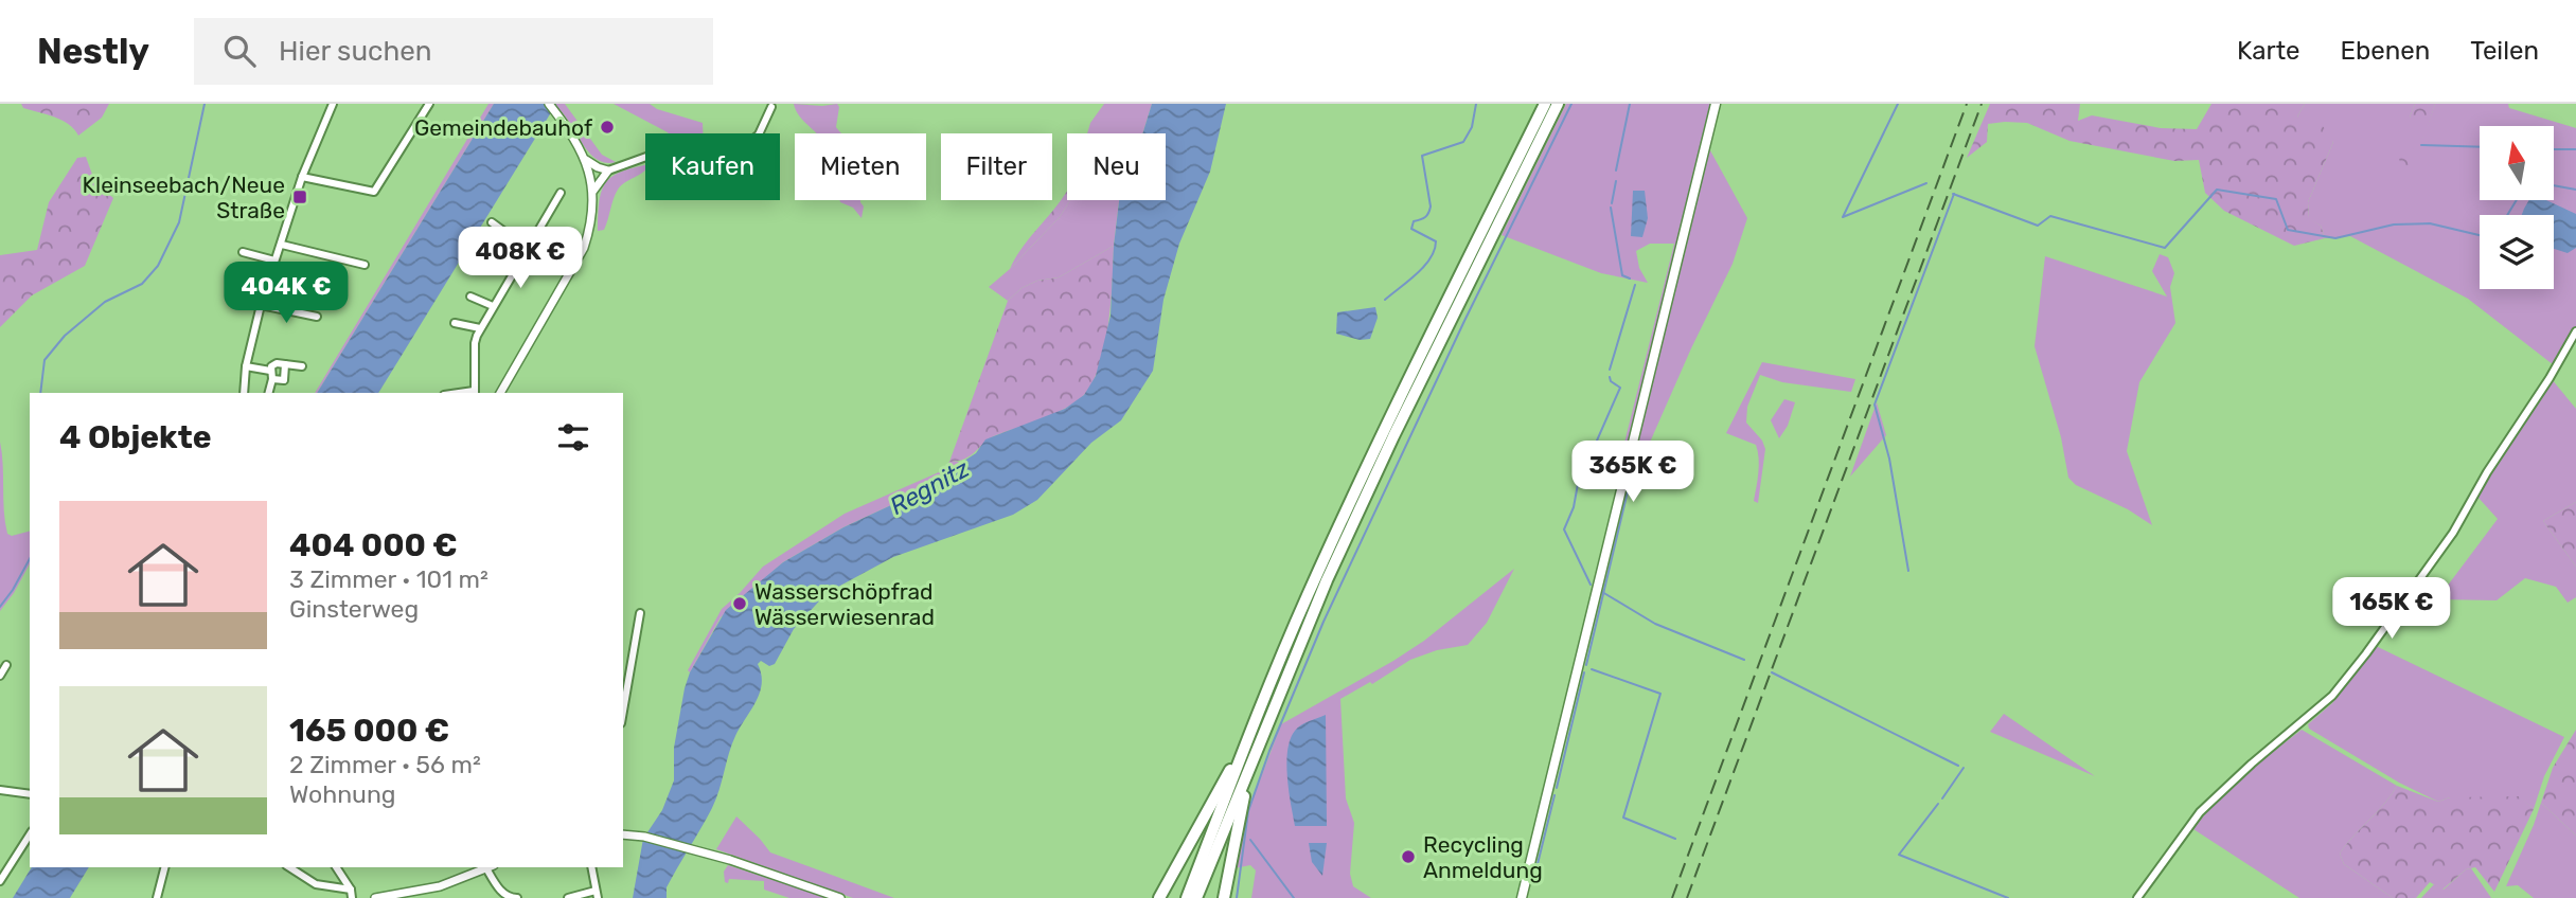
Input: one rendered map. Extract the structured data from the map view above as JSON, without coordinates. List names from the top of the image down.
{
  "water": ["Regnitz"],
  "places": {
    "other": ["Gemeindebauhof", "Wasserschöpfrad Wässerwiesenrad", "Recycling Anmeldung"],
    "transit": ["Kleinseebach/Neue Straße"]
  },
  "north": "top",
  "page": {
    "header": "Nestly",
    "search": "Hier suchen",
    "nav": ["Karte", "Ebenen", "Teilen"],
    "chip": [
      "Kaufen",
      "Mieten",
      "Filter",
      "Neu"
    ],
    "price": [
      "408K €",
      "404K €",
      "365K €",
      "165K €"
    ],
    "heading": "4 Objekte",
    "list": [
      {
        "name": "404 000 €",
        "note": "3 Zimmer · 101 m² · Ginsterweg"
      },
      {
        "name": "165 000 €",
        "note": "2 Zimmer · 56 m² · Wohnung"
      }
    ]
  }
}
